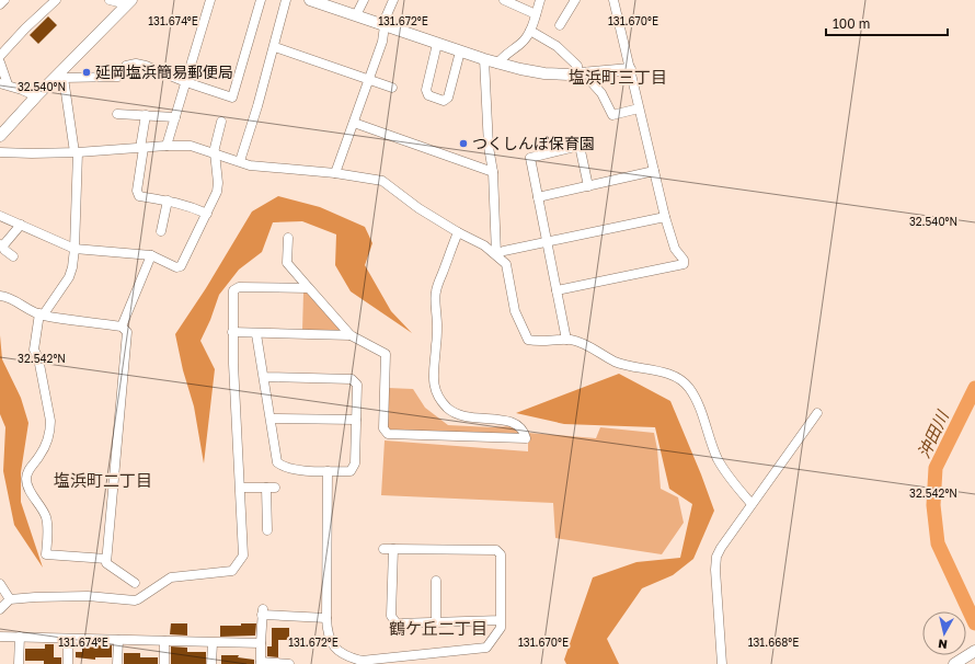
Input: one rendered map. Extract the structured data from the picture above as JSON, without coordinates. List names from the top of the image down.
{
  "districts": ["塩浜町三丁目", "塩浜町二丁目", "鶴ケ丘二丁目"],
  "water": ["沖田川"],
  "places": ["延岡塩浜簡易郵便局", "つくしんぼ保育園"],
  "scale_bar": "100 m",
  "north": "bottom",
  "coordinates": [
    "131.674°E",
    "131.672°E",
    "131.670°E",
    "32.540°N",
    "32.542°N",
    "131.668°E"
  ]
}
